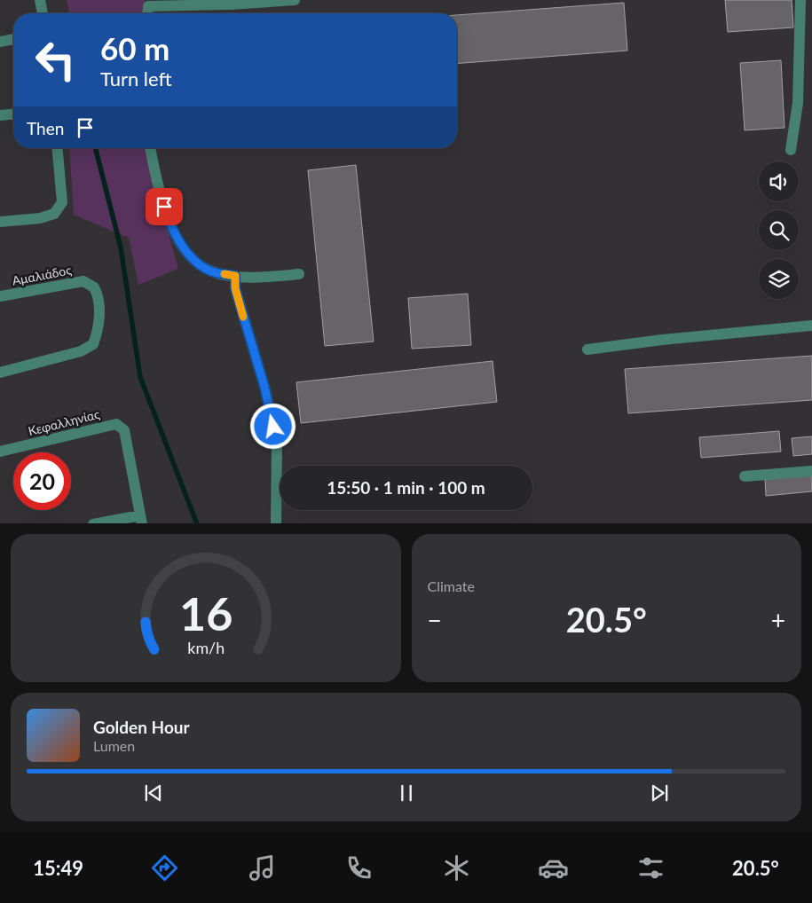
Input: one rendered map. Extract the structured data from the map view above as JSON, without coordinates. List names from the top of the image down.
{
  "streets": {
    "street": ["Αμαλιάδος", "Κεφαλληνίας"]
  },
  "page": {
    "turn": ["60 m", "Turn left"],
    "then": "Then",
    "limit": "20",
    "trip": "15:50 · 1 min · 100 m",
    "tile": "Climate",
    "heat": ["−", "20.5°", "+"],
    "song": ["Golden Hour", "Lumen"],
    "tabs": ["15:49", "20.5°"],
    "gauge": ["16", "km/h"]
  }
}
